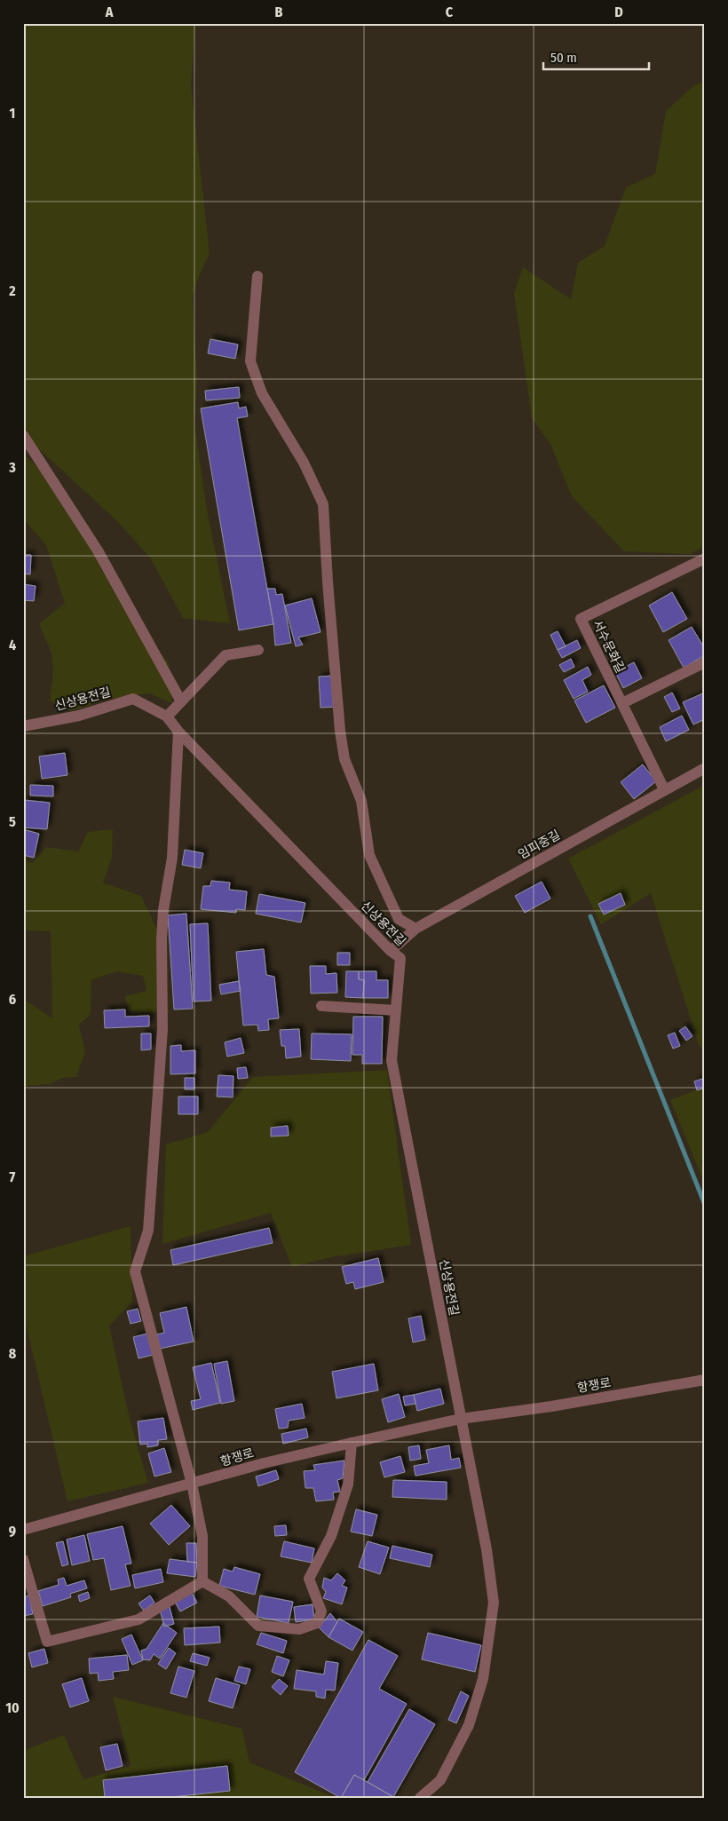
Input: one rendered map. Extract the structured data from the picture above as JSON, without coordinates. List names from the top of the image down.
{
  "streets": {
    "street": [
      "서수문화길",
      "신상용전길",
      "임피중길",
      "항쟁로"
    ]
  },
  "crossings": [
    ["신상용전길", "임피중길"],
    ["신상용전길", "항쟁로"]
  ],
  "scale_bar": "50 m",
  "grid": {
    "columns": [
      "A",
      "B",
      "C",
      "D"
    ],
    "rows": [
      "1",
      "2",
      "3",
      "4",
      "5",
      "6",
      "7",
      "8",
      "9",
      "10"
    ]
  }
}
